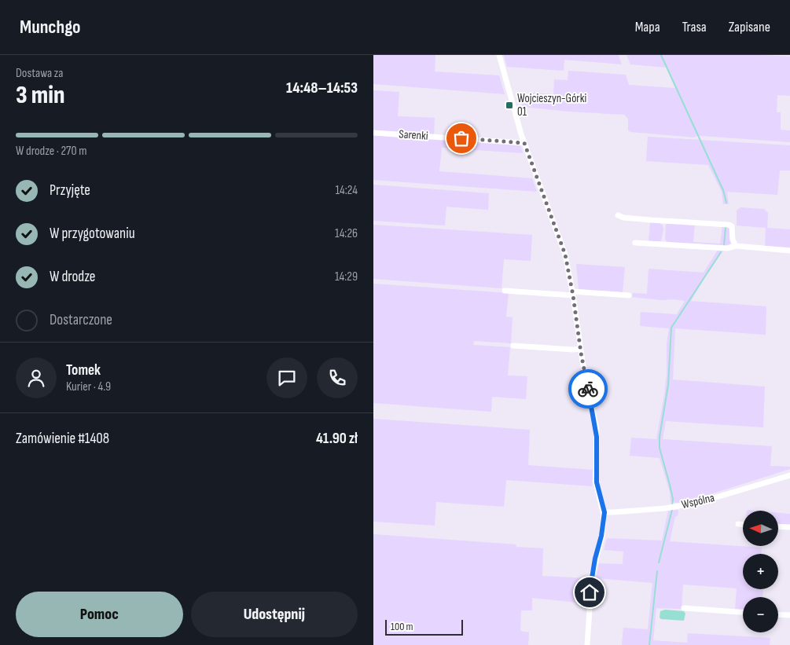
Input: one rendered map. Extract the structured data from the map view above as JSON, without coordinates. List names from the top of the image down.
{
  "streets": {
    "street": ["Sarenki", "Wspólna"]
  },
  "places": {
    "transit": ["Wojcieszyn-Górki 01"]
  },
  "scale_bar": "100 m",
  "north": "left",
  "page": {
    "header": "Munchgo",
    "nav": ["Mapa", "Trasa", "Zapisane"],
    "heading": ["3 min", "Dostawa za", "14:48–14:53"],
    "panel": [
      "Tomek",
      "Kurier · 4.9",
      "Zamówienie #1408",
      "41.90 zł"
    ],
    "bar": "W drodze · 270 m",
    "list": [
      ["Przyjęte", "14:24"],
      ["W przygotowaniu", "14:26"],
      ["W drodze", "14:29"],
      "Dostarczone"
    ],
    "map_buttons": ["+", "−"],
    "buttons": ["Pomoc", "Udostępnij"],
    "scale": "100 m"
  }
}
